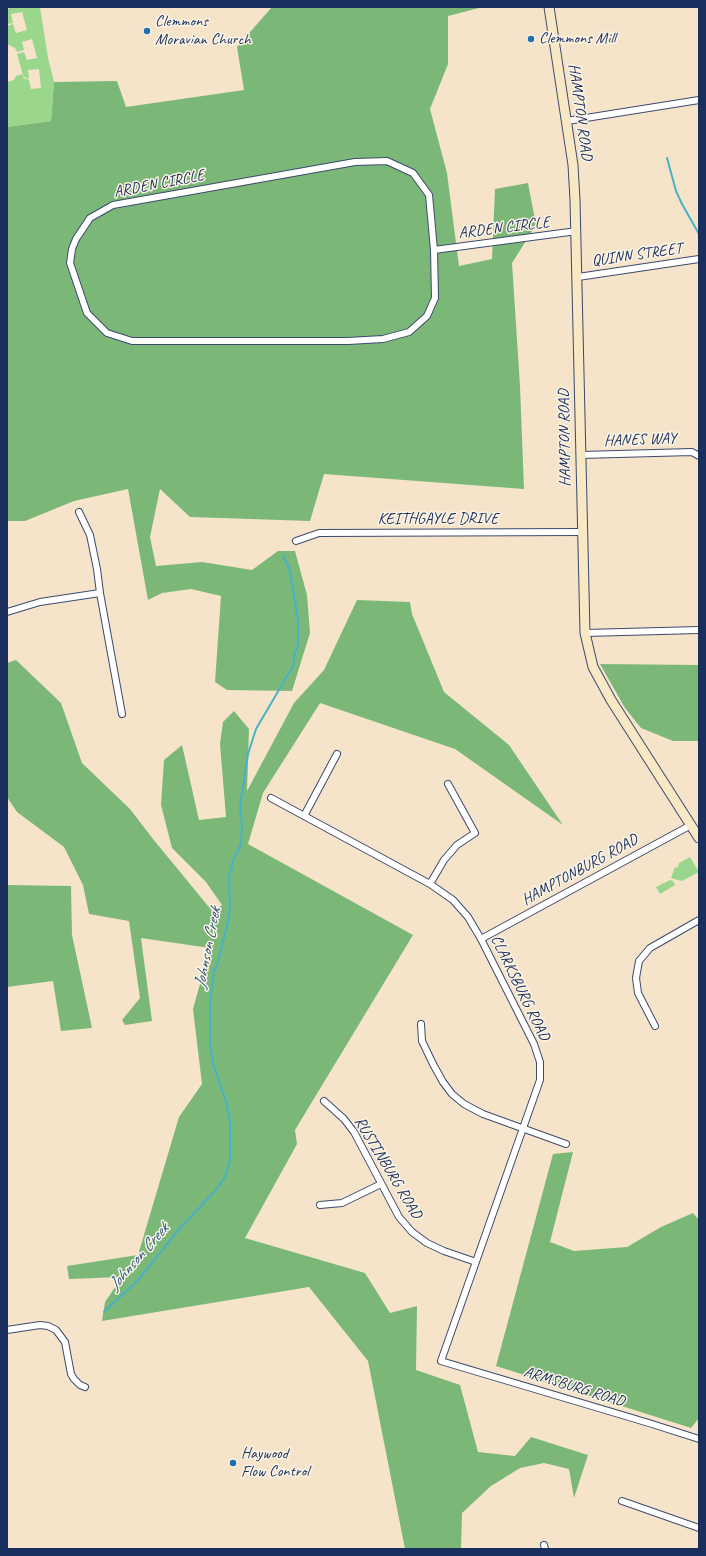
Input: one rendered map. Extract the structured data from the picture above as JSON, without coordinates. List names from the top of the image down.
{
  "streets": {
    "main road": ["HAMPTON ROAD"],
    "street": [
      "ARDEN CIRCLE",
      "QUINN STREET",
      "HANES WAY",
      "KEITHGAYLE DRIVE",
      "HAMPTONBURG ROAD",
      "CLARKSBURG ROAD",
      "RUSTINBURG ROAD",
      "ARMSBURG ROAD"
    ]
  },
  "crossings": [
    ["HAMPTON ROAD", "ARDEN CIRCLE"],
    ["HAMPTON ROAD", "QUINN STREET"],
    ["HAMPTON ROAD", "HANES WAY"],
    ["HAMPTON ROAD", "KEITHGAYLE DRIVE"],
    ["HAMPTON ROAD", "HAMPTONBURG ROAD"],
    ["HAMPTONBURG ROAD", "CLARKSBURG ROAD"],
    ["CLARKSBURG ROAD", "RUSTINBURG ROAD"],
    ["CLARKSBURG ROAD", "ARMSBURG ROAD"]
  ],
  "water": ["Johnson Creek"],
  "places": ["Clemmons Moravian Church", "Clemmons Mill", "Haywood Flow Control"]
}
